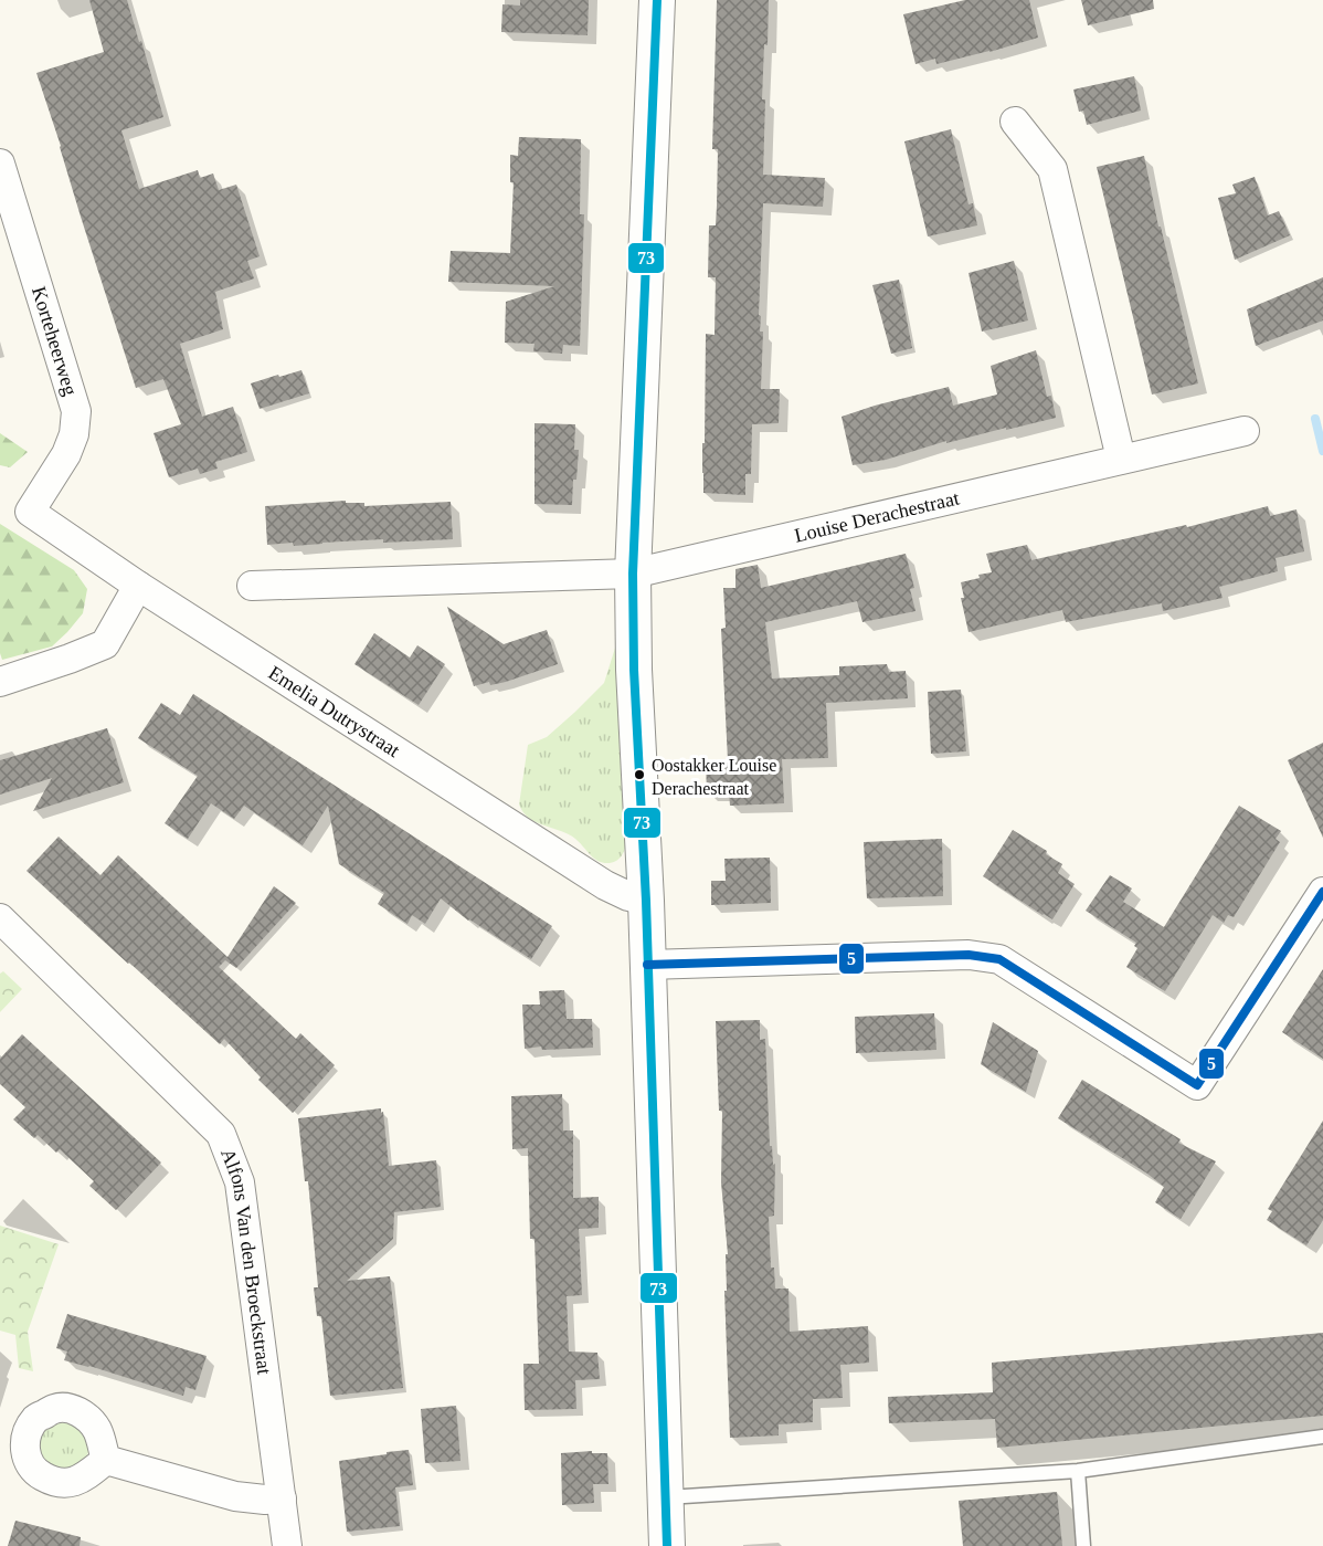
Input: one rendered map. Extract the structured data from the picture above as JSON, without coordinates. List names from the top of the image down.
{
  "streets": {
    "street": [
      "Korteheerweg",
      "Louise Derachestraat",
      "Emelia Dutrystraat",
      "Alfons Van den Broeckstraat"
    ]
  },
  "crossings": [
    ["Korteheerweg", "Emelia Dutrystraat"]
  ],
  "places": ["Oostakker Louise Derachestraat"],
  "lines": ["transit line 73", "transit line 5"]
}
